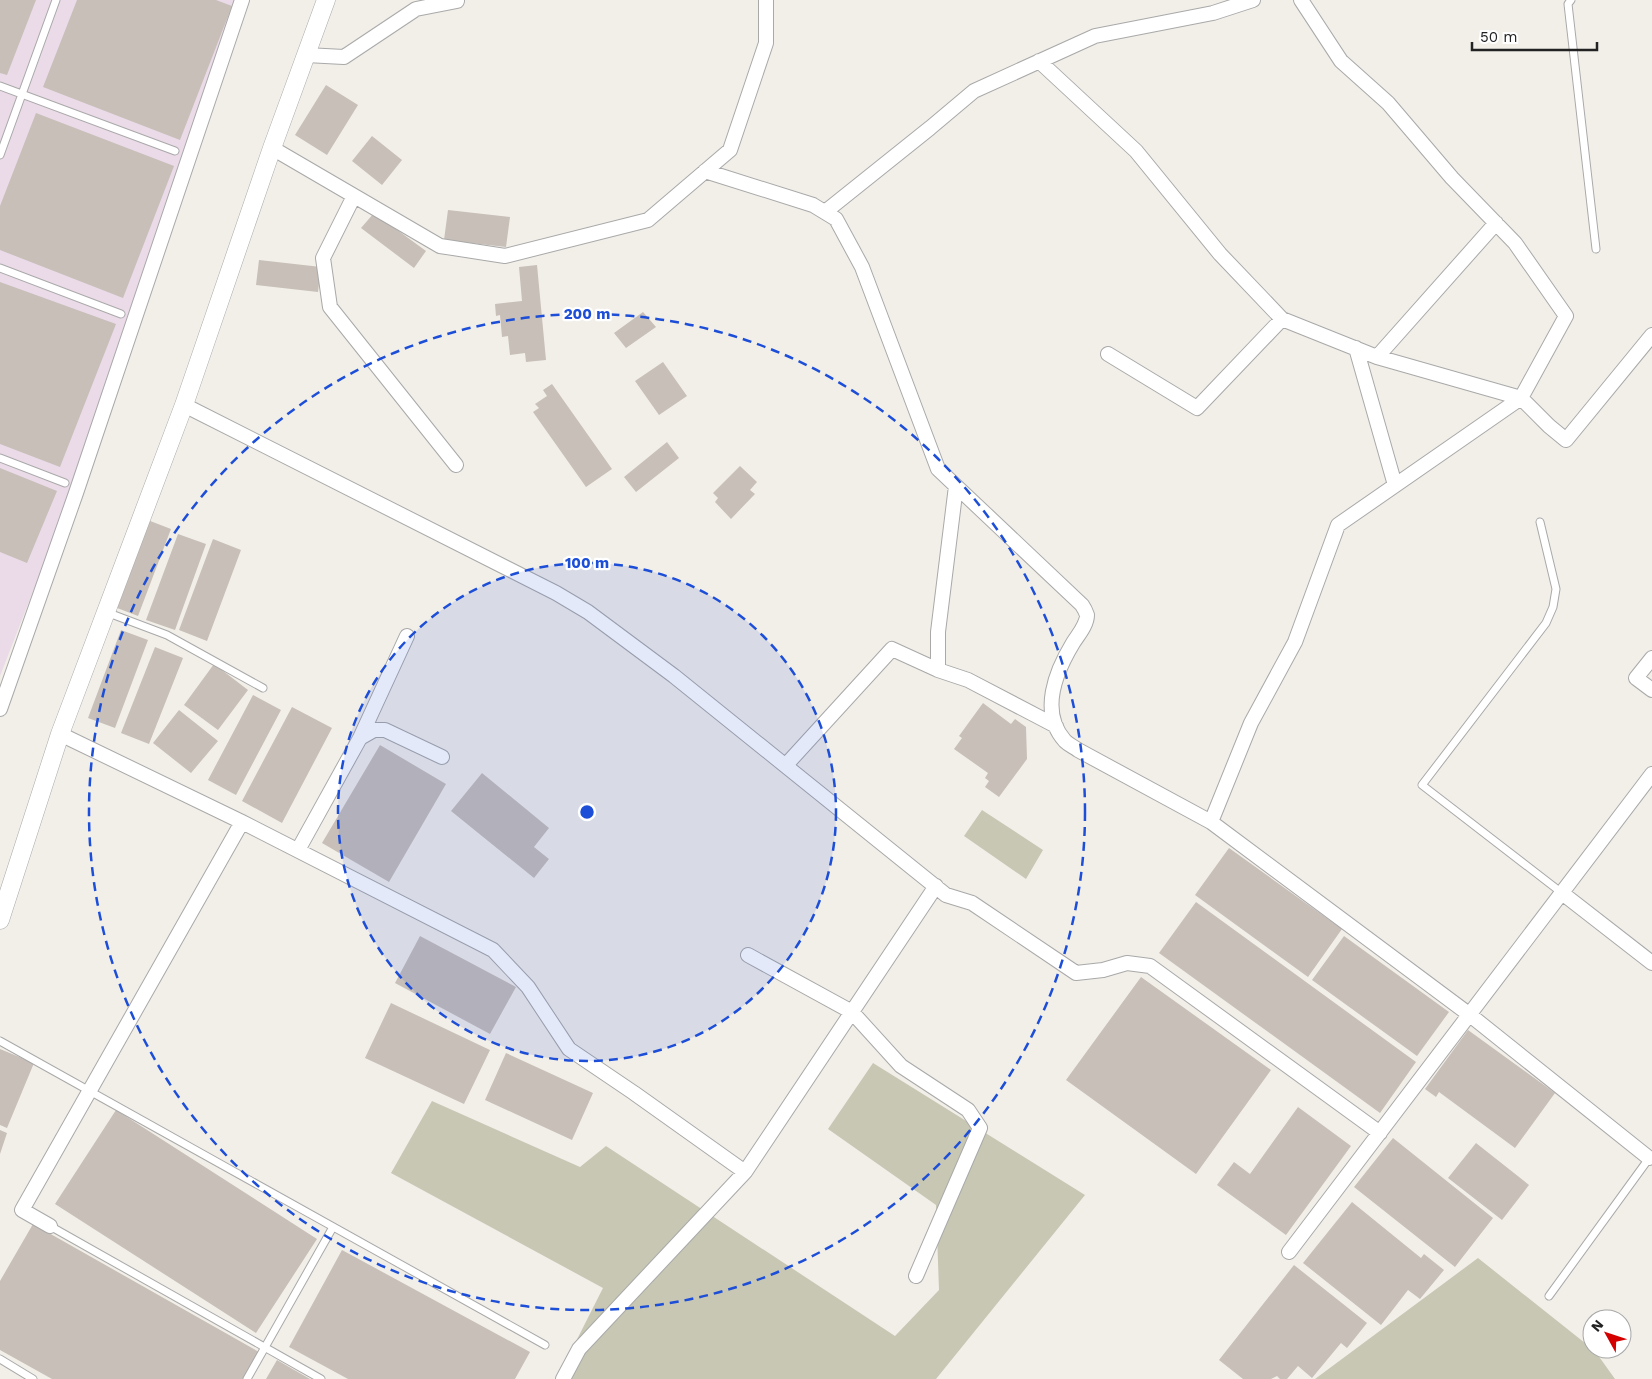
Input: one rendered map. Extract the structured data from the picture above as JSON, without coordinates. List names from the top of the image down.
{
  "scale_bar": "50 m",
  "north": "top left",
  "rings": ["200 m", "100 m"]
}
